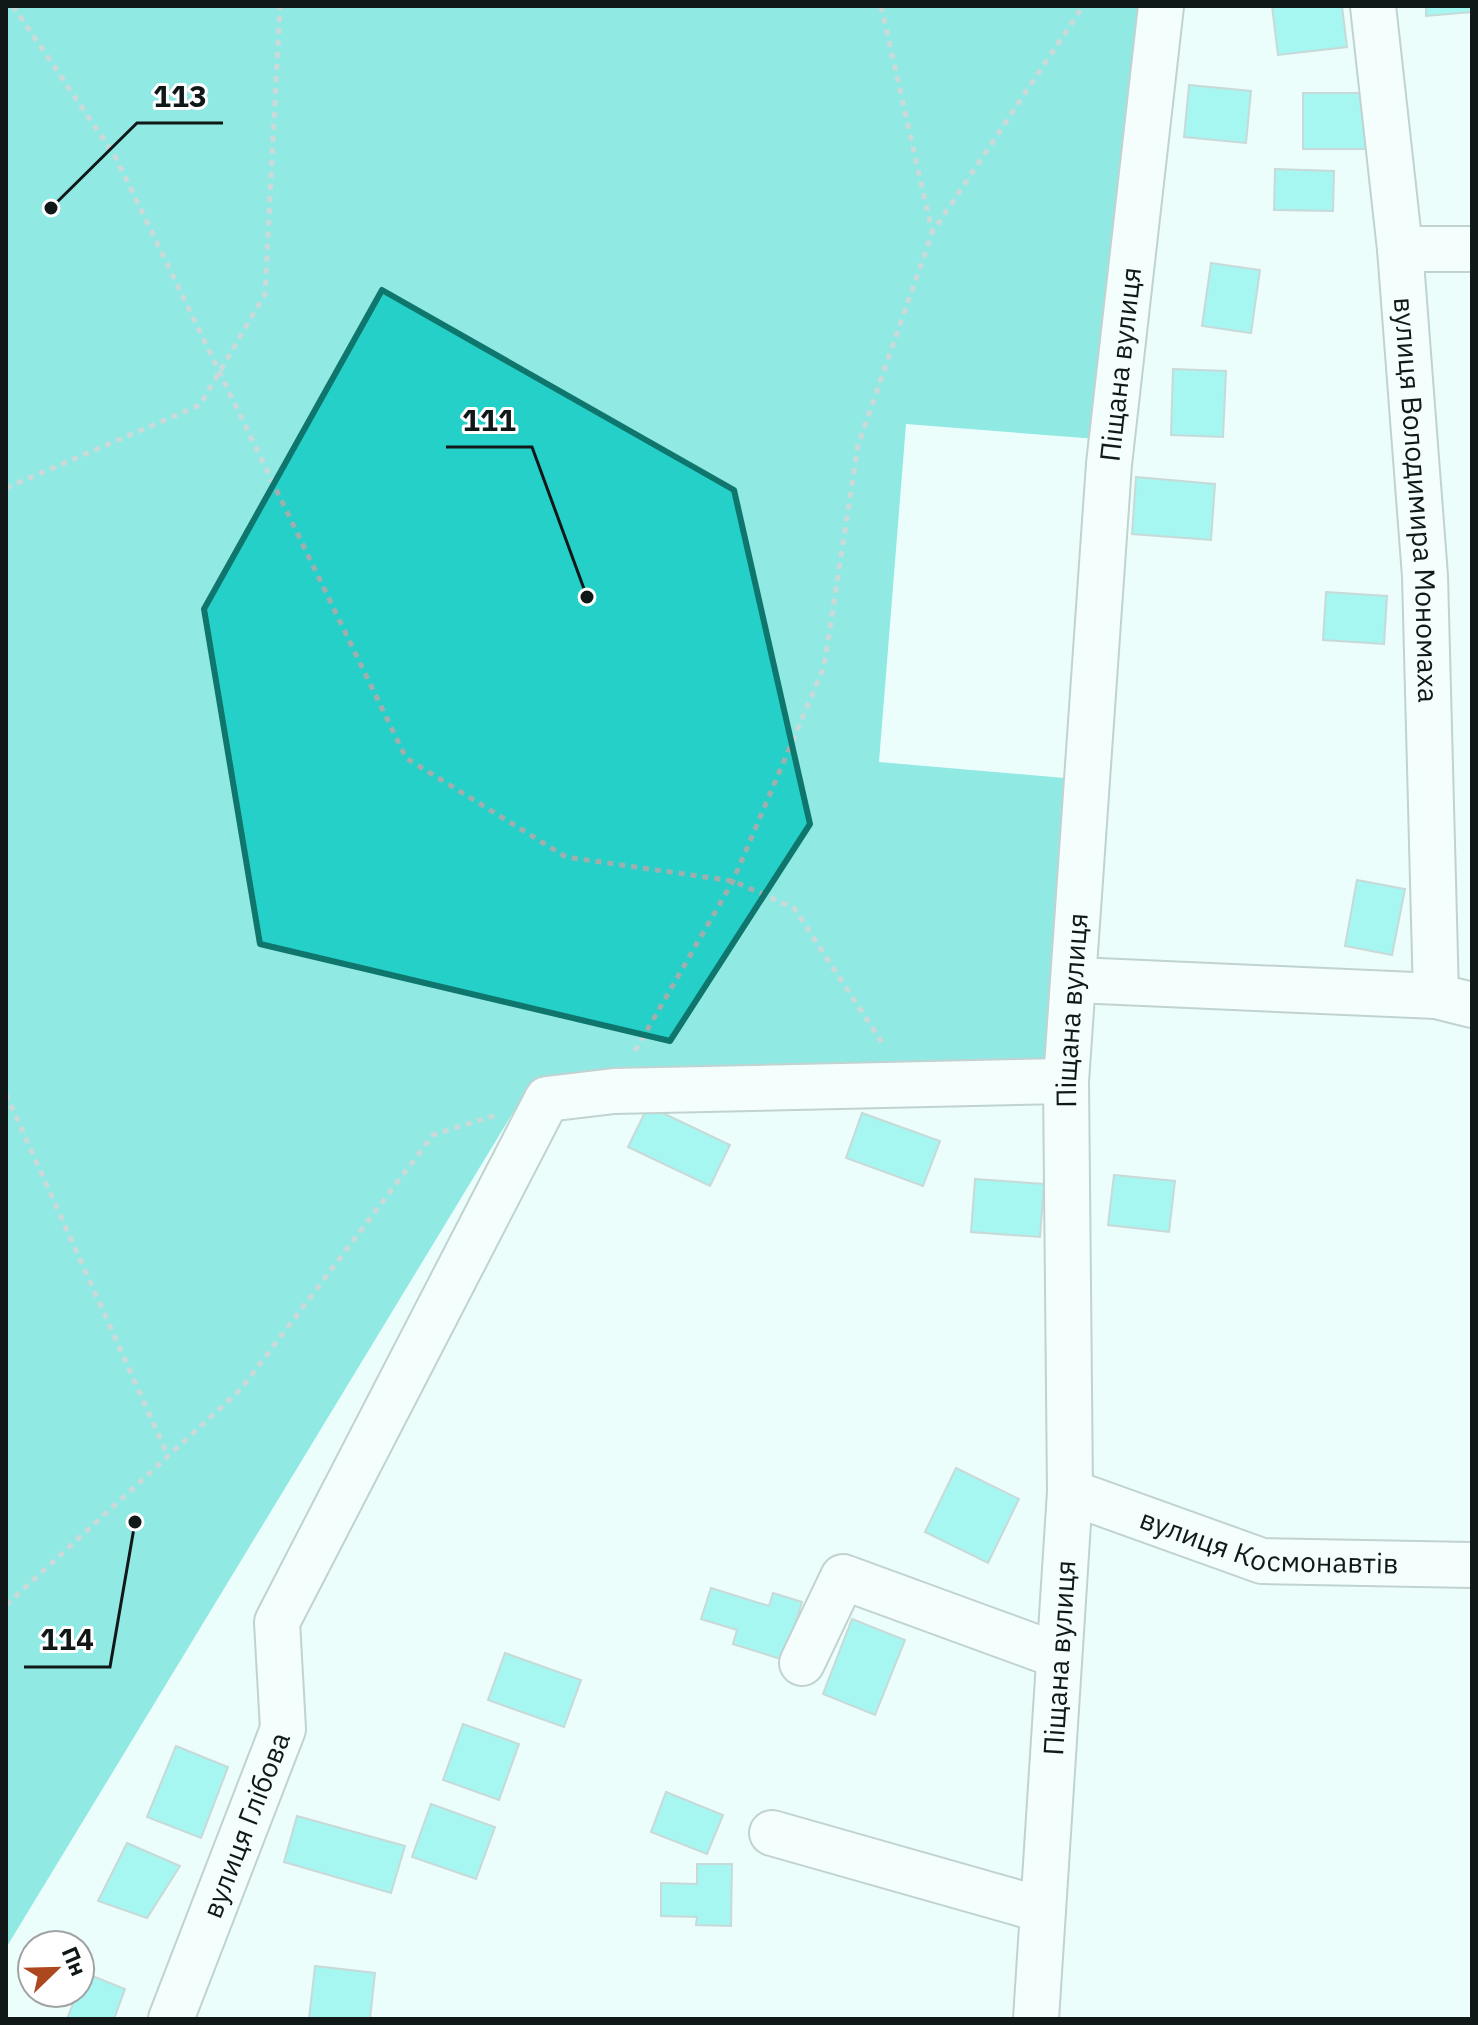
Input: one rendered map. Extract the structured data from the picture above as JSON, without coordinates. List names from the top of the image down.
{
  "streets": {
    "street": [
      "Піщана вулиця",
      "вулиця Володимира Мономаха",
      "вулиця Космонавтів",
      "вулиця Глібова"
    ]
  },
  "crossings": [
    ["Піщана вулиця", "вулиця Космонавтів"]
  ],
  "places": ["113", "111", "114"],
  "north": "top right"
}
